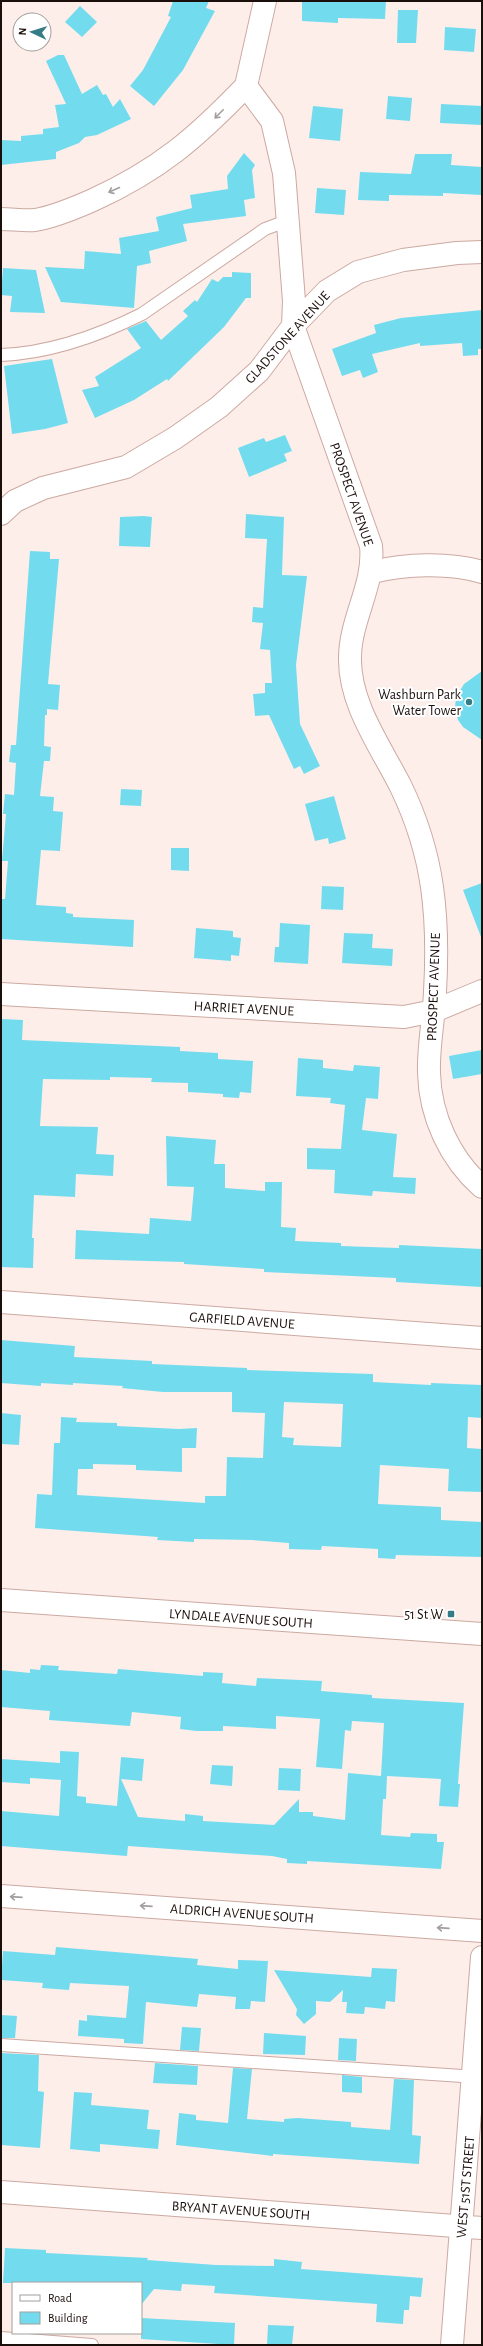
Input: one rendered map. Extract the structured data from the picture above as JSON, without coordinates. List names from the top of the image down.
{
  "streets": {
    "street": [
      "GLADSTONE AVENUE",
      "PROSPECT AVENUE",
      "HARRIET AVENUE",
      "GARFIELD AVENUE",
      "LYNDALE AVENUE SOUTH",
      "ALDRICH AVENUE SOUTH",
      "WEST 51ST STREET",
      "BRYANT AVENUE SOUTH"
    ]
  },
  "crossings": [
    ["GLADSTONE AVENUE", "PROSPECT AVENUE"],
    ["PROSPECT AVENUE", "HARRIET AVENUE"],
    ["WEST 51ST STREET", "BRYANT AVENUE SOUTH"]
  ],
  "one_way": ["ALDRICH AVENUE SOUTH"],
  "places": {
    "other": ["Washburn Park Water Tower"],
    "transit": ["51 St W"]
  },
  "legend": ["Road", "Building"],
  "north": "left"
}
